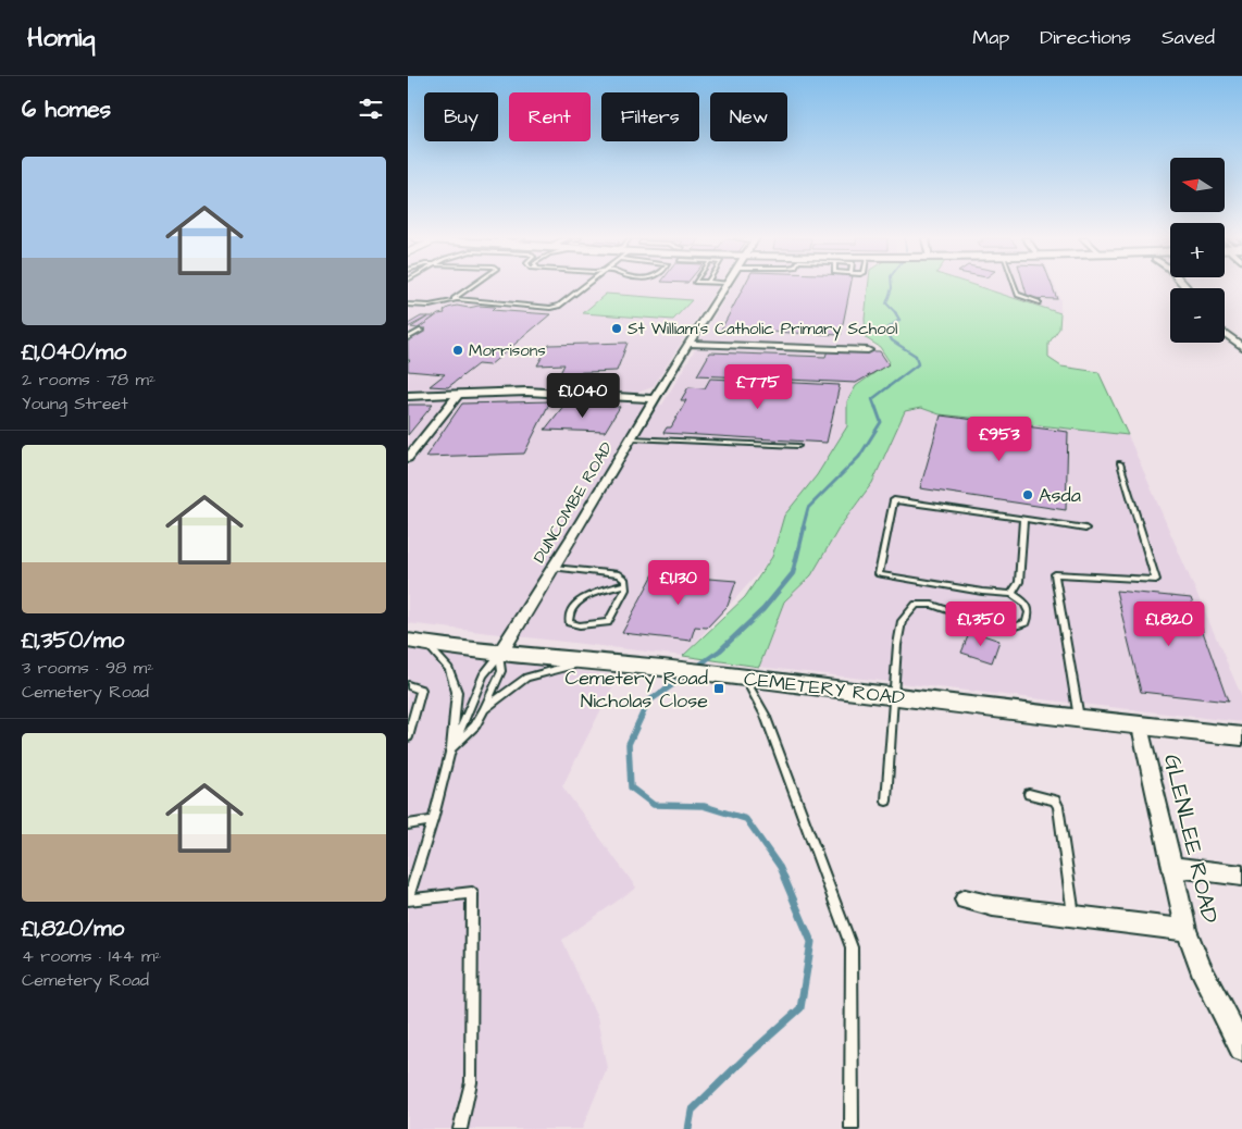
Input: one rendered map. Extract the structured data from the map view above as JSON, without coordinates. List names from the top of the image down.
{
  "streets": {
    "street": ["DUNCOMBE ROAD", "CEMETERY ROAD", "GLENLEE ROAD"]
  },
  "crossings": [
    ["DUNCOMBE ROAD", "CEMETERY ROAD"],
    ["CEMETERY ROAD", "GLENLEE ROAD"]
  ],
  "places": {
    "other": ["St William's Catholic Primary School", "Morrisons", "Asda"],
    "transit": ["Cemetery Road Nicholas Close"]
  },
  "north": "left",
  "page": {
    "header": "Homiq",
    "nav": ["Map", "Directions", "Saved"],
    "heading": "6 homes",
    "chip": [
      "Buy",
      "Rent",
      "Filters",
      "New"
    ],
    "list": [
      {
        "name": "£1,040/mo",
        "note": "2 rooms · 78 m² · Young Street"
      },
      {
        "name": "£1,350/mo",
        "note": "3 rooms · 98 m² · Cemetery Road"
      },
      {
        "name": "£1,820/mo",
        "note": "4 rooms · 144 m² · Cemetery Road"
      }
    ],
    "map_buttons": ["+", "−"],
    "price": [
      "£775",
      "£1,040",
      "£953",
      "£1,130",
      "£1,350",
      "£1,820"
    ]
  }
}
